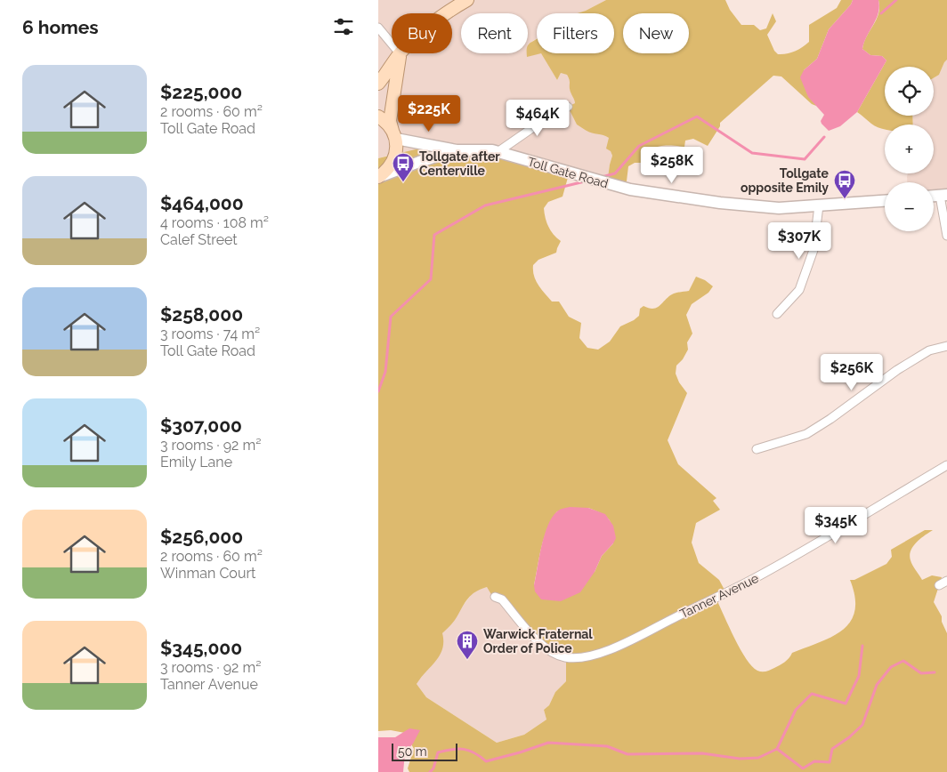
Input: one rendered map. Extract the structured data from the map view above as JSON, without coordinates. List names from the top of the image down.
{
  "streets": {
    "main road": ["Toll Gate Road"],
    "street": ["Tanner Avenue"]
  },
  "places": {
    "bus stop": ["Tollgate after Centerville", "Tollgate opposite Emily"],
    "building": ["Warwick Fraternal Order of Police"]
  },
  "scale_bar": "50 m",
  "page": {
    "heading": "6 homes",
    "chip": [
      "Buy",
      "Rent",
      "Filters",
      "New"
    ],
    "list": [
      {
        "name": "$225,000",
        "note": "2 rooms · 60 m² · Toll Gate Road"
      },
      {
        "name": "$464,000",
        "note": "4 rooms · 108 m² · Calef Street"
      },
      {
        "name": "$258,000",
        "note": "3 rooms · 74 m² · Toll Gate Road"
      },
      {
        "name": "$307,000",
        "note": "3 rooms · 92 m² · Emily Lane"
      },
      {
        "name": "$256,000",
        "note": "2 rooms · 60 m² · Winman Court"
      },
      {
        "name": "$345,000",
        "note": "3 rooms · 92 m² · Tanner Avenue"
      }
    ],
    "map_buttons": ["+", "−"],
    "price": [
      "$225K",
      "$464K",
      "$258K",
      "$307K",
      "$256K",
      "$345K"
    ],
    "scale": "50 m"
  }
}
